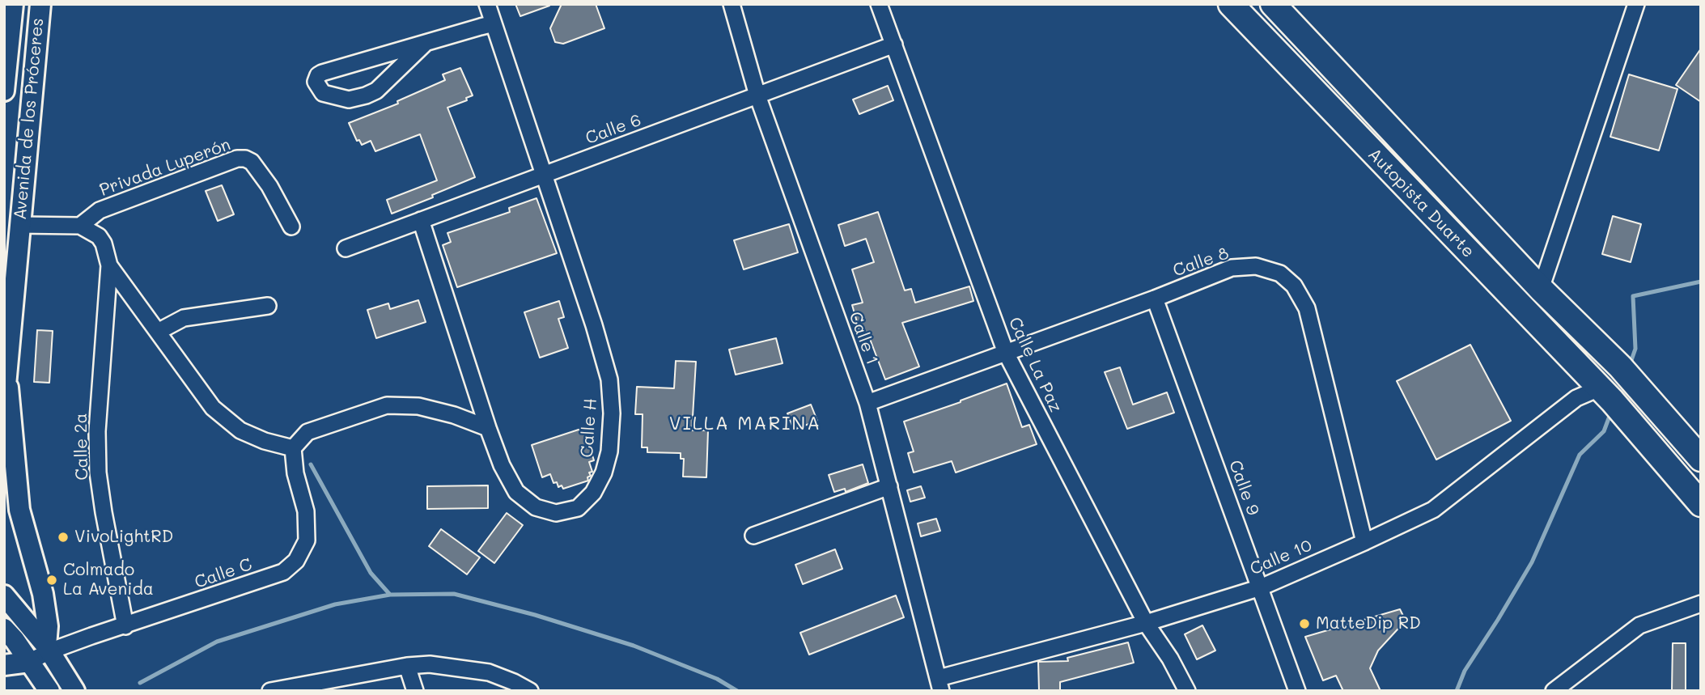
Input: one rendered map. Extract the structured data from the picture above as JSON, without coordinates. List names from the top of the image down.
{
  "streets": {
    "highway": ["Autopista Duarte"],
    "main road": ["Avenida de los Próceres"],
    "street": [
      "Calle 6",
      "Privada Luperón",
      "Calle 8",
      "Calle 1",
      "Calle La Paz",
      "Calle H",
      "Calle 2a",
      "Calle 9",
      "Calle 10",
      "Calle C"
    ]
  },
  "crossings": [
    ["Calle 6", "Calle 1"],
    ["Calle 6", "Calle La Paz"],
    ["Calle 6", "Calle H"],
    ["Autopista Duarte", "Calle 10"],
    ["Calle 8", "Calle 1"],
    ["Calle 8", "Calle La Paz"],
    ["Calle 8", "Calle 9"],
    ["Calle 8", "Calle 10"],
    ["Calle 1", "Calle 10"],
    ["Calle La Paz", "Calle 10"],
    ["Calle 2a", "Calle C"],
    ["Calle 9", "Calle 10"]
  ],
  "districts": ["VILLA MARINA"],
  "places": ["VivoLightRD", "Colmado La Avenida", "MatteDip RD"]
}
